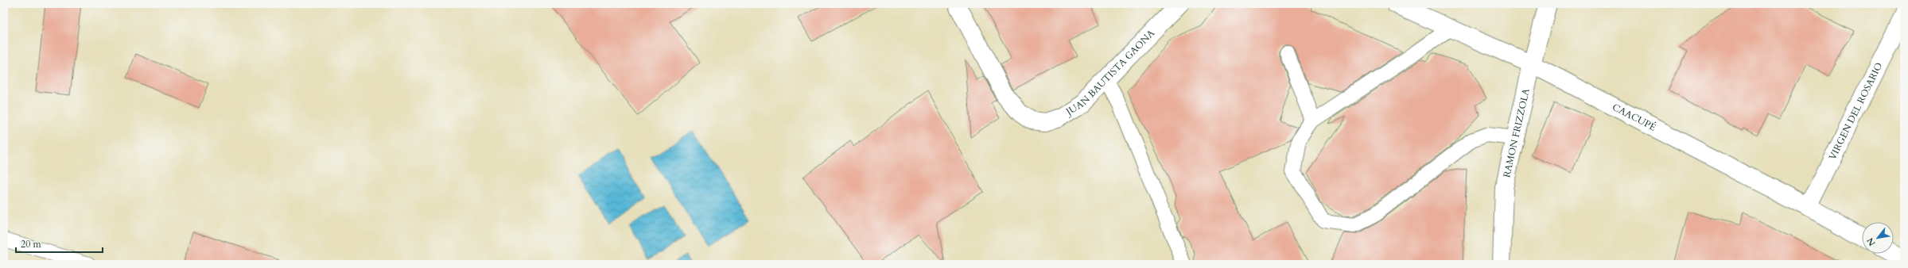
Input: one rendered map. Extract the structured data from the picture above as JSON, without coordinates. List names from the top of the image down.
{
  "streets": {
    "street": [
      "JUAN BAUTISTA GAONA",
      "VIRGEN DEL ROSARIO",
      "CAACUPÉ",
      "RAMON FRIZZOLA"
    ]
  },
  "crossings": [
    ["VIRGEN DEL ROSARIO", "CAACUPÉ"],
    ["CAACUPÉ", "RAMON FRIZZOLA"]
  ],
  "scale_bar": "20 m",
  "north": "bottom left"
}
